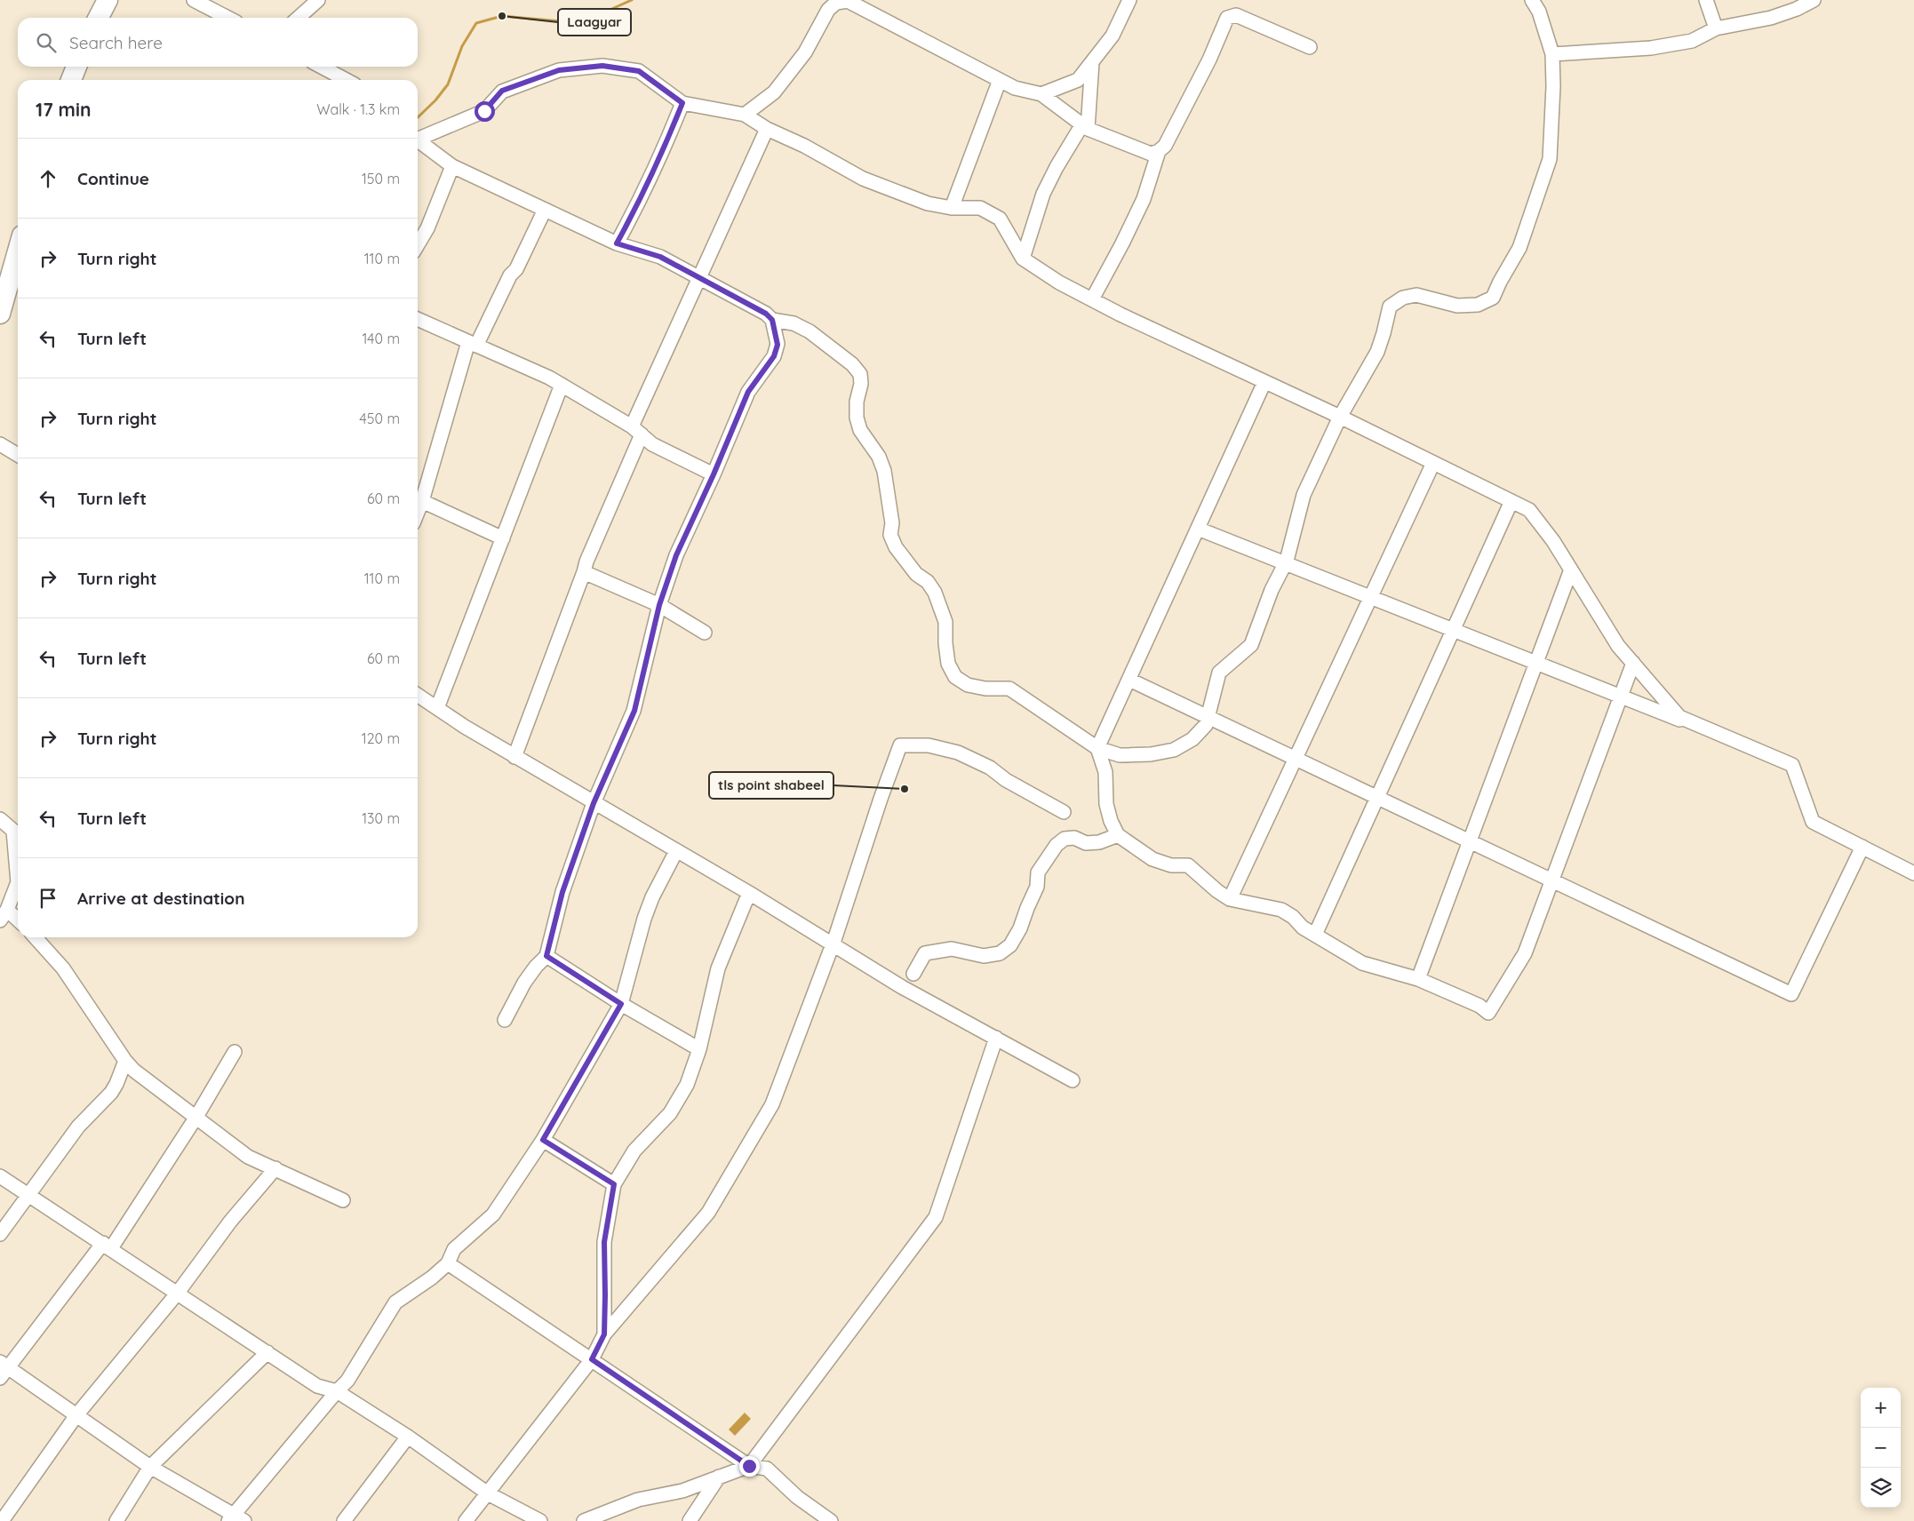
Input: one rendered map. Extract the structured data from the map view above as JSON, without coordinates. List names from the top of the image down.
{
  "places": ["Laagyar", "tls point shabeel"],
  "page": {
    "search": "Search here",
    "heading": ["17 min", "Walk · 1.3 km"],
    "list": [
      ["Continue", "150 m"],
      ["Turn right", "110 m"],
      ["Turn left", "140 m"],
      ["Turn right", "450 m"],
      ["Turn left", "60 m"],
      ["Turn right", "110 m"],
      ["Turn left", "60 m"],
      ["Turn right", "120 m"],
      ["Turn left", "130 m"],
      "Arrive at destination"
    ],
    "map_buttons": ["+", "−"]
  }
}
